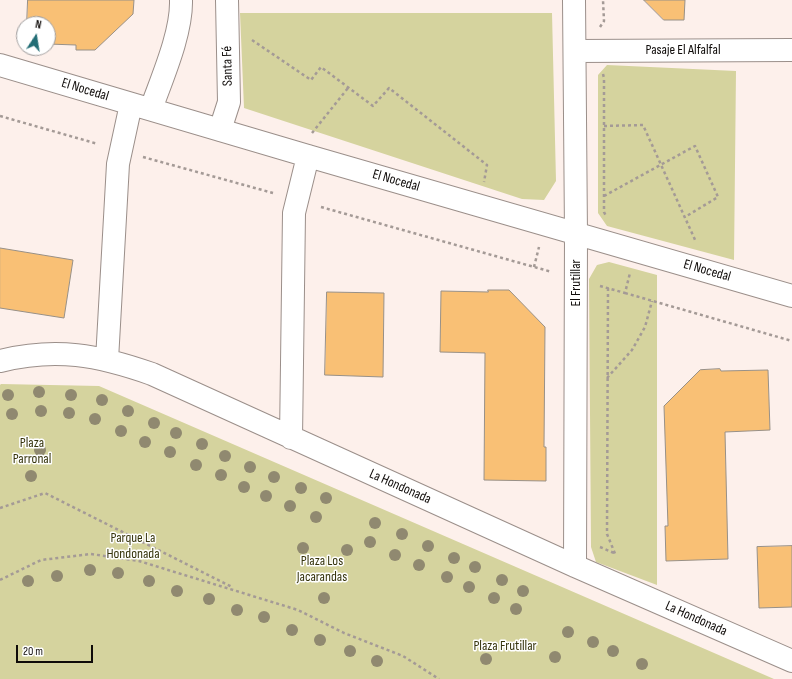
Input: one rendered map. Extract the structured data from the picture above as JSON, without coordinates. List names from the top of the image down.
{
  "streets": {
    "street": [
      "Pasaje El Alfalfal",
      "Santa Fé",
      "El Nocedal",
      "El Frutillar",
      "La Hondonada"
    ]
  },
  "crossings": [
    ["Pasaje El Alfalfal", "El Frutillar"],
    ["Santa Fé", "El Nocedal"],
    ["El Nocedal", "El Frutillar"],
    ["El Frutillar", "La Hondonada"]
  ],
  "parks": [
    "Plaza Parronal",
    "Parque La Hondonada",
    "Plaza Los Jacarandas",
    "Plaza Frutillar"
  ],
  "scale_bar": "20 m",
  "north": "top"
}
